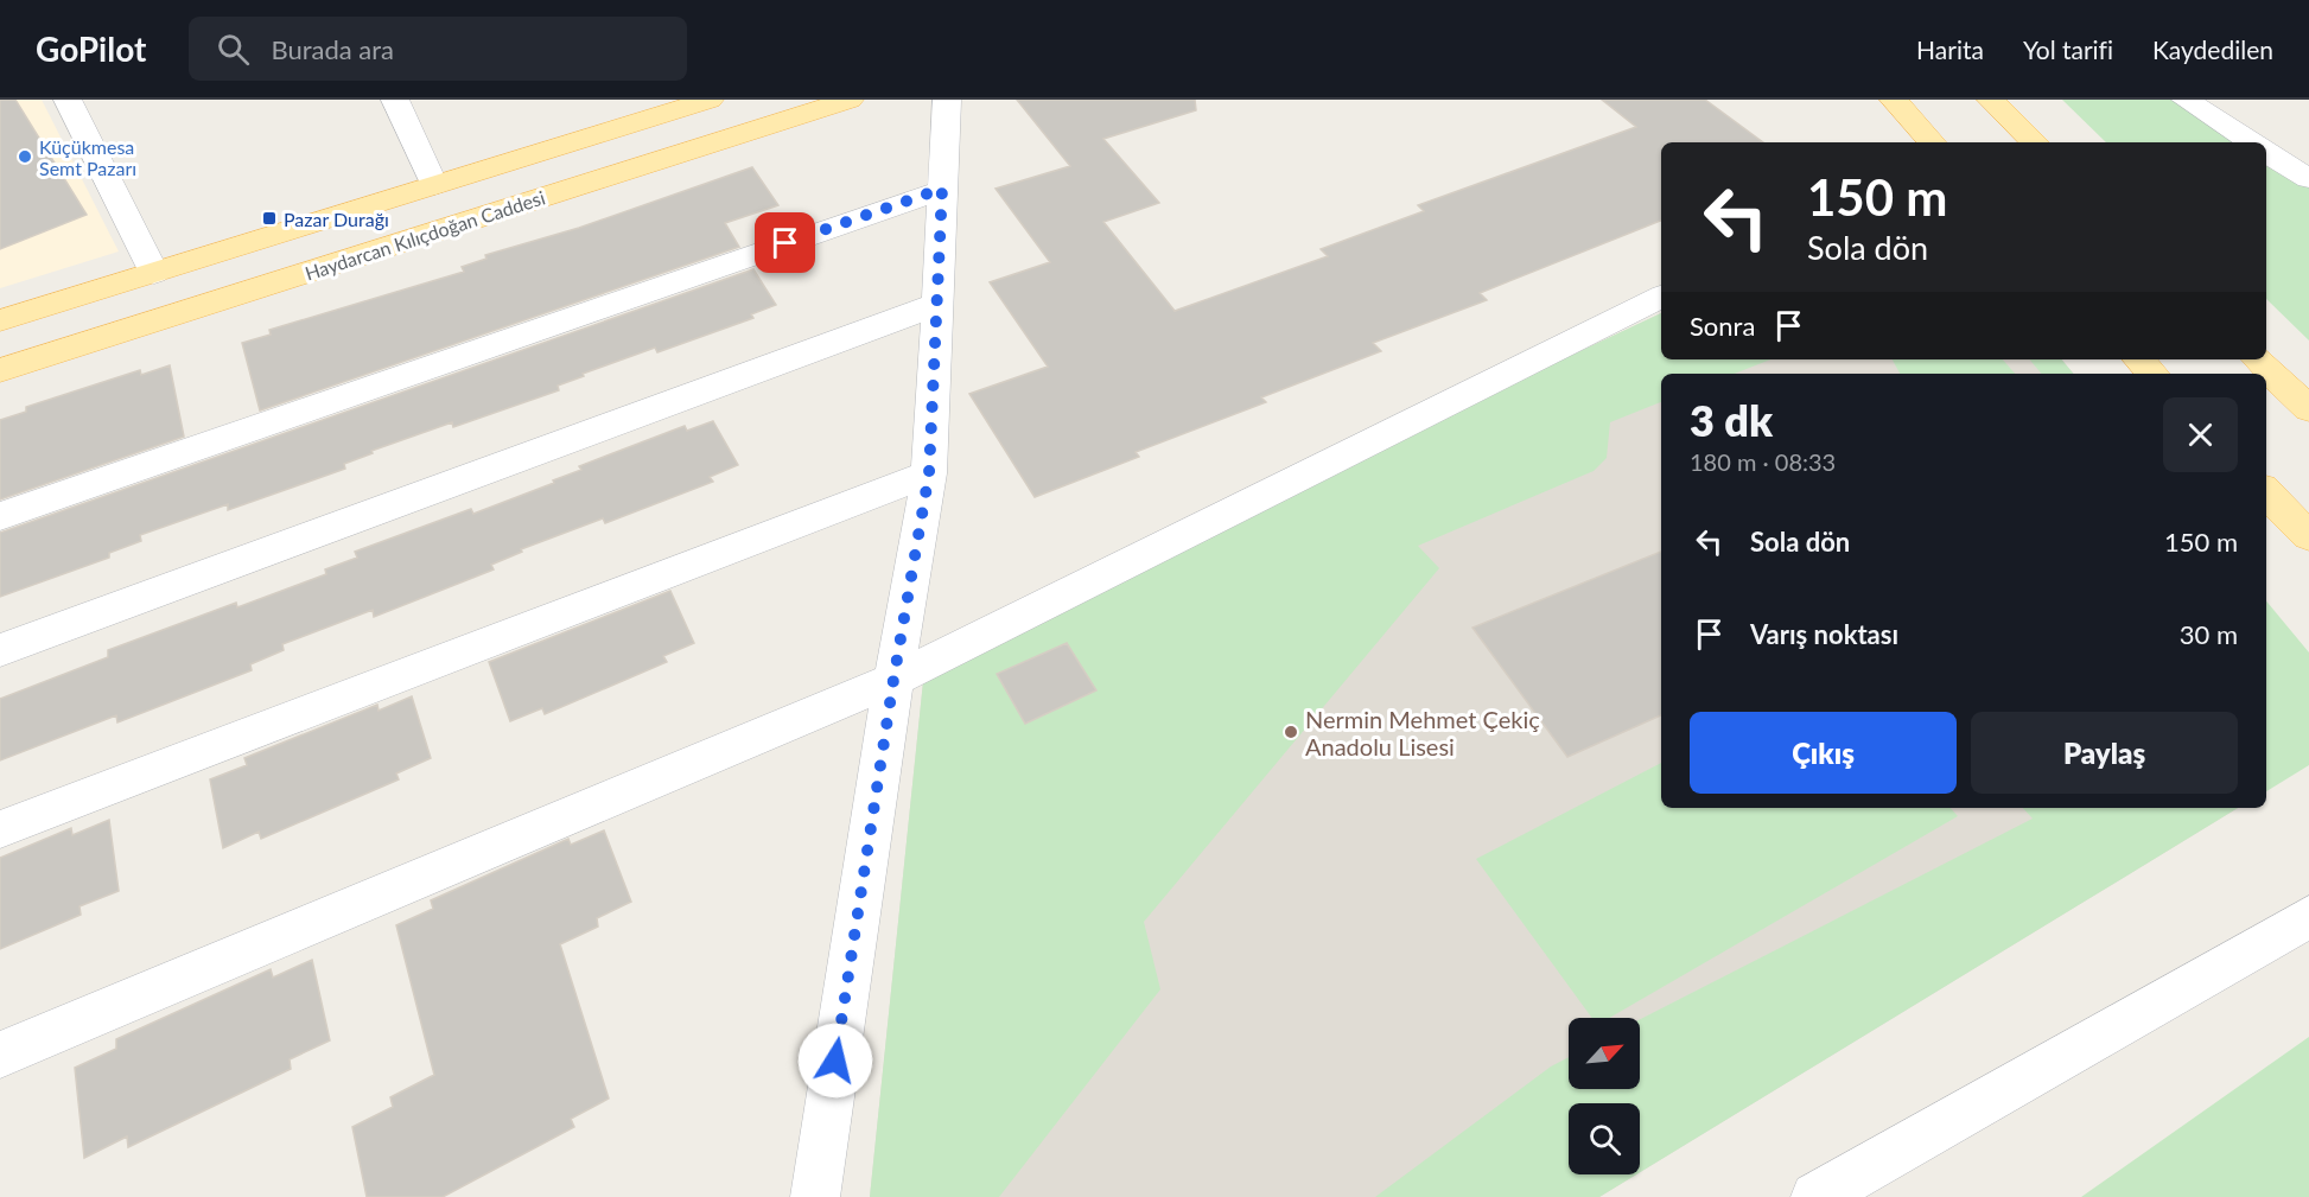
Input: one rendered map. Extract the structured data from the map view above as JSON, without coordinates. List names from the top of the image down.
{
  "streets": {
    "main road": ["Haydarcan Kılıçdoğan Caddesi"]
  },
  "places": {
    "other": ["Küçükmesa Semt Pazarı", "Nermin Mehmet Çekiç Anadolu Lisesi"],
    "transit": ["Pazar Durağı"]
  },
  "north": "top right",
  "page": {
    "header": "GoPilot",
    "search": "Burada ara",
    "nav": ["Harita", "Yol tarifi", "Kaydedilen"],
    "turn": ["150 m", "Sola dön"],
    "then": "Sonra",
    "heading": ["3 dk", "180 m · 08:33"],
    "list": [
      {
        "name": "Sola dön",
        "value": "150 m"
      },
      {
        "name": "Varış noktası",
        "value": "30 m"
      }
    ],
    "buttons": ["Çıkış", "Paylaş"]
  }
}
